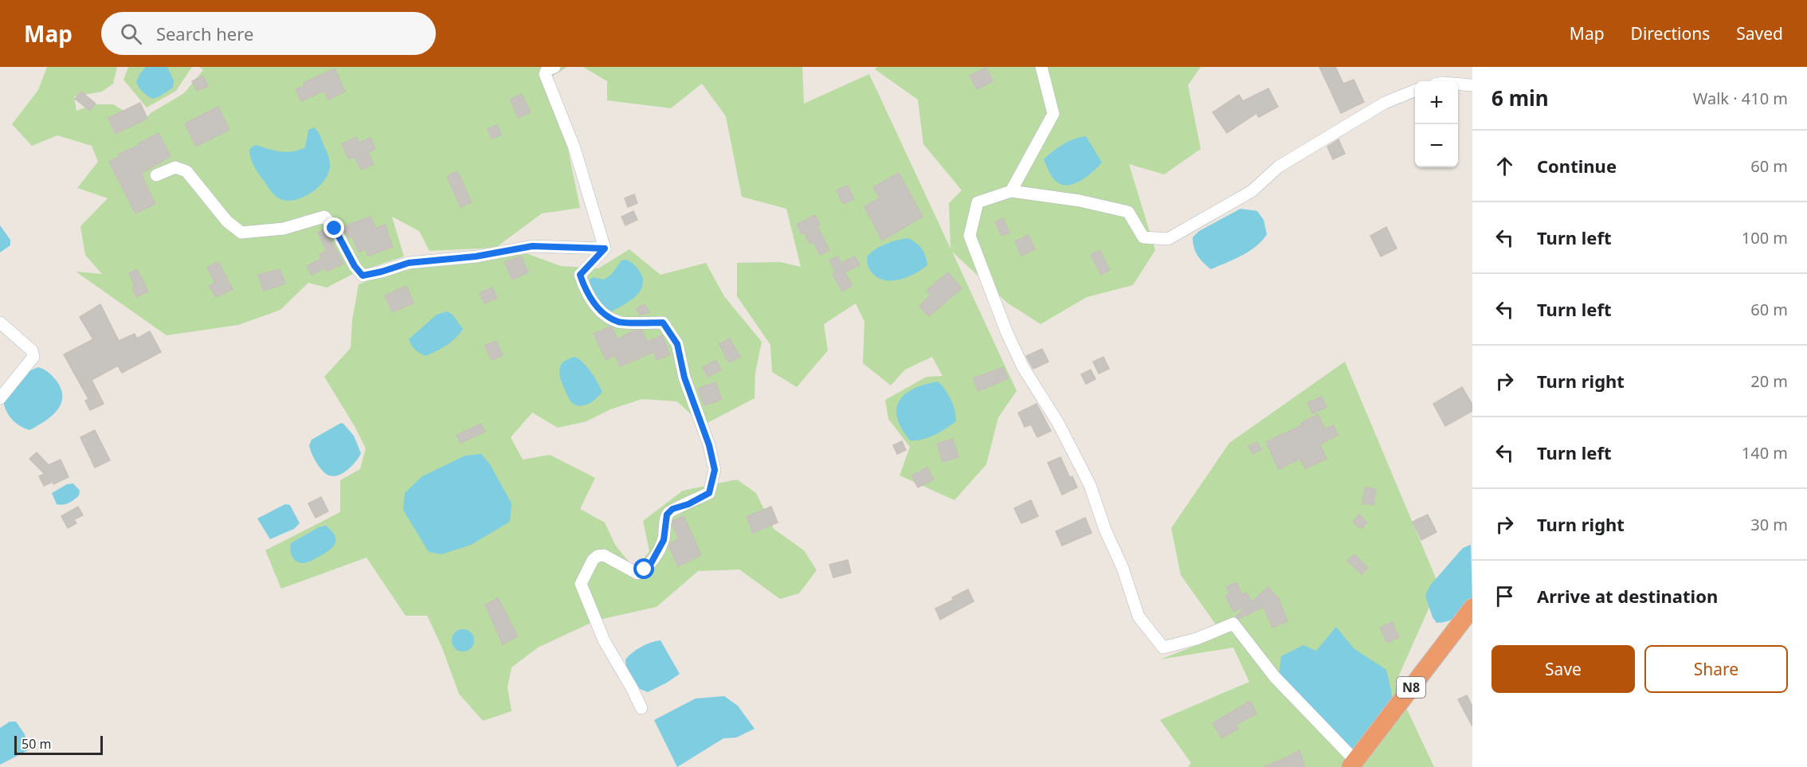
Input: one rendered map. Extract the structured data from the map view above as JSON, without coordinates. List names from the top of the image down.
{
  "streets": {
    "highway": ["N8"]
  },
  "scale_bar": "50 m",
  "page": {
    "header": "Map",
    "search": "Search here",
    "nav": ["Map", "Directions", "Saved"],
    "heading": ["6 min", "Walk · 410 m"],
    "map_buttons": ["+", "−"],
    "list": [
      ["Continue", "60 m"],
      ["Turn left", "100 m"],
      ["Turn left", "60 m"],
      ["Turn right", "20 m"],
      ["Turn left", "140 m"],
      ["Turn right", "30 m"],
      "Arrive at destination"
    ],
    "buttons": ["Save", "Share"],
    "scale": "50 m"
  }
}
